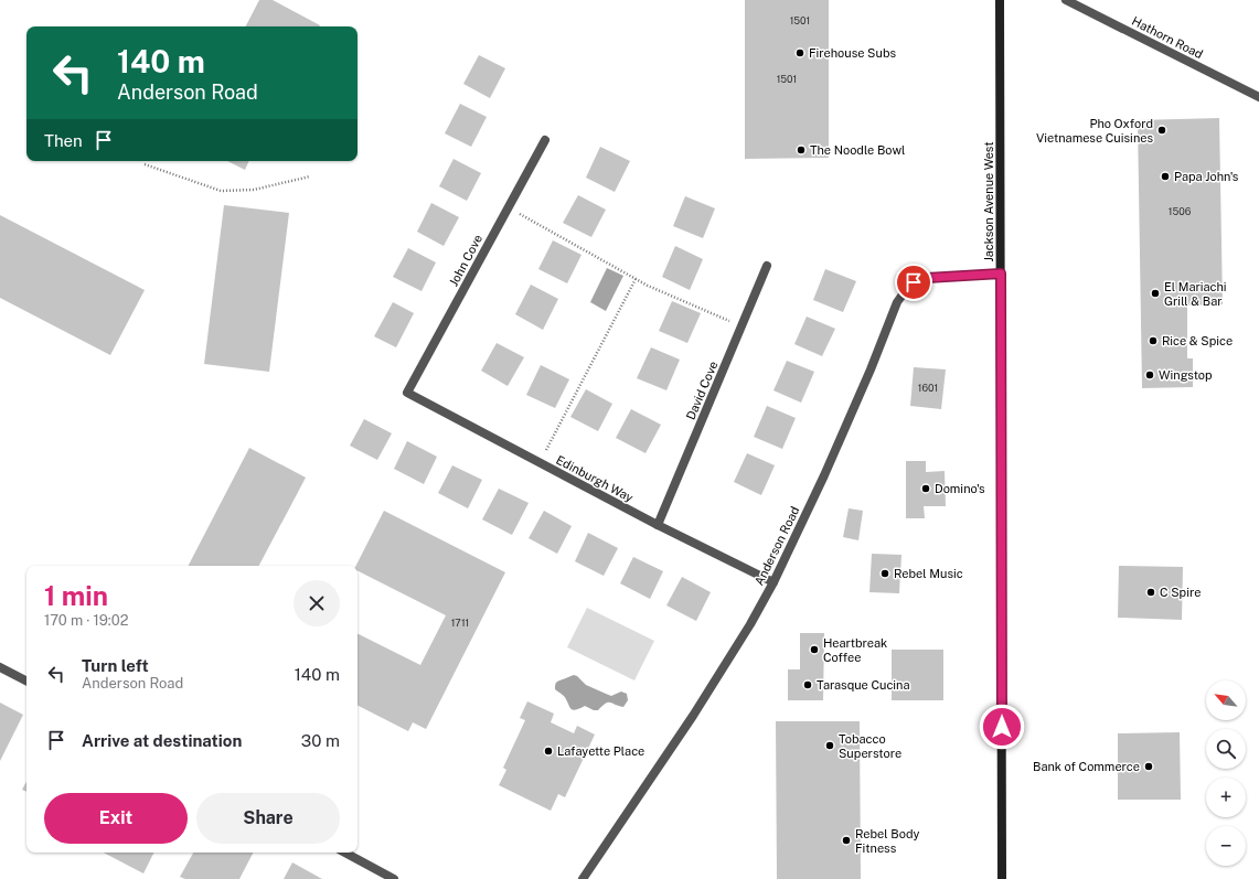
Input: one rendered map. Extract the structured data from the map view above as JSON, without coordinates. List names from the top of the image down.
{
  "streets": {
    "main road": ["Jackson Avenue West"],
    "street": [
      "Hathorn Road",
      "John Cove",
      "David Cove",
      "Edinburgh Way",
      "Anderson Road"
    ]
  },
  "crossings": [
    ["Jackson Avenue West", "Anderson Road"],
    ["John Cove", "Edinburgh Way"],
    ["David Cove", "Edinburgh Way"],
    ["Edinburgh Way", "Anderson Road"]
  ],
  "places": [
    "Firehouse Subs",
    "Pho Oxford Vietnamese Cuisines",
    "The Noodle Bowl",
    "Papa John's",
    "El Mariachi Grill & Bar",
    "Rice & Spice",
    "Wingstop",
    "Domino's",
    "Rebel Music",
    "C Spire",
    "Heartbreak Coffee",
    "Tarasque Cucina",
    "Tobacco Superstore",
    "Lafayette Place",
    "Bank of Commerce",
    "Rebel Body Fitness"
  ],
  "house_numbers": [
    "1501",
    "1501",
    "1506",
    "1601",
    "1711"
  ],
  "north": "top left",
  "page": {
    "turn": ["140 m", "Anderson Road"],
    "then": "Then",
    "heading": ["1 min", "170 m · 19:02"],
    "list": [
      {
        "name": "Turn left",
        "note": "Anderson Road",
        "value": "140 m"
      },
      {
        "name": "Arrive at destination",
        "value": "30 m"
      }
    ],
    "map_buttons": ["+", "−"],
    "buttons": ["Exit", "Share"]
  }
}
